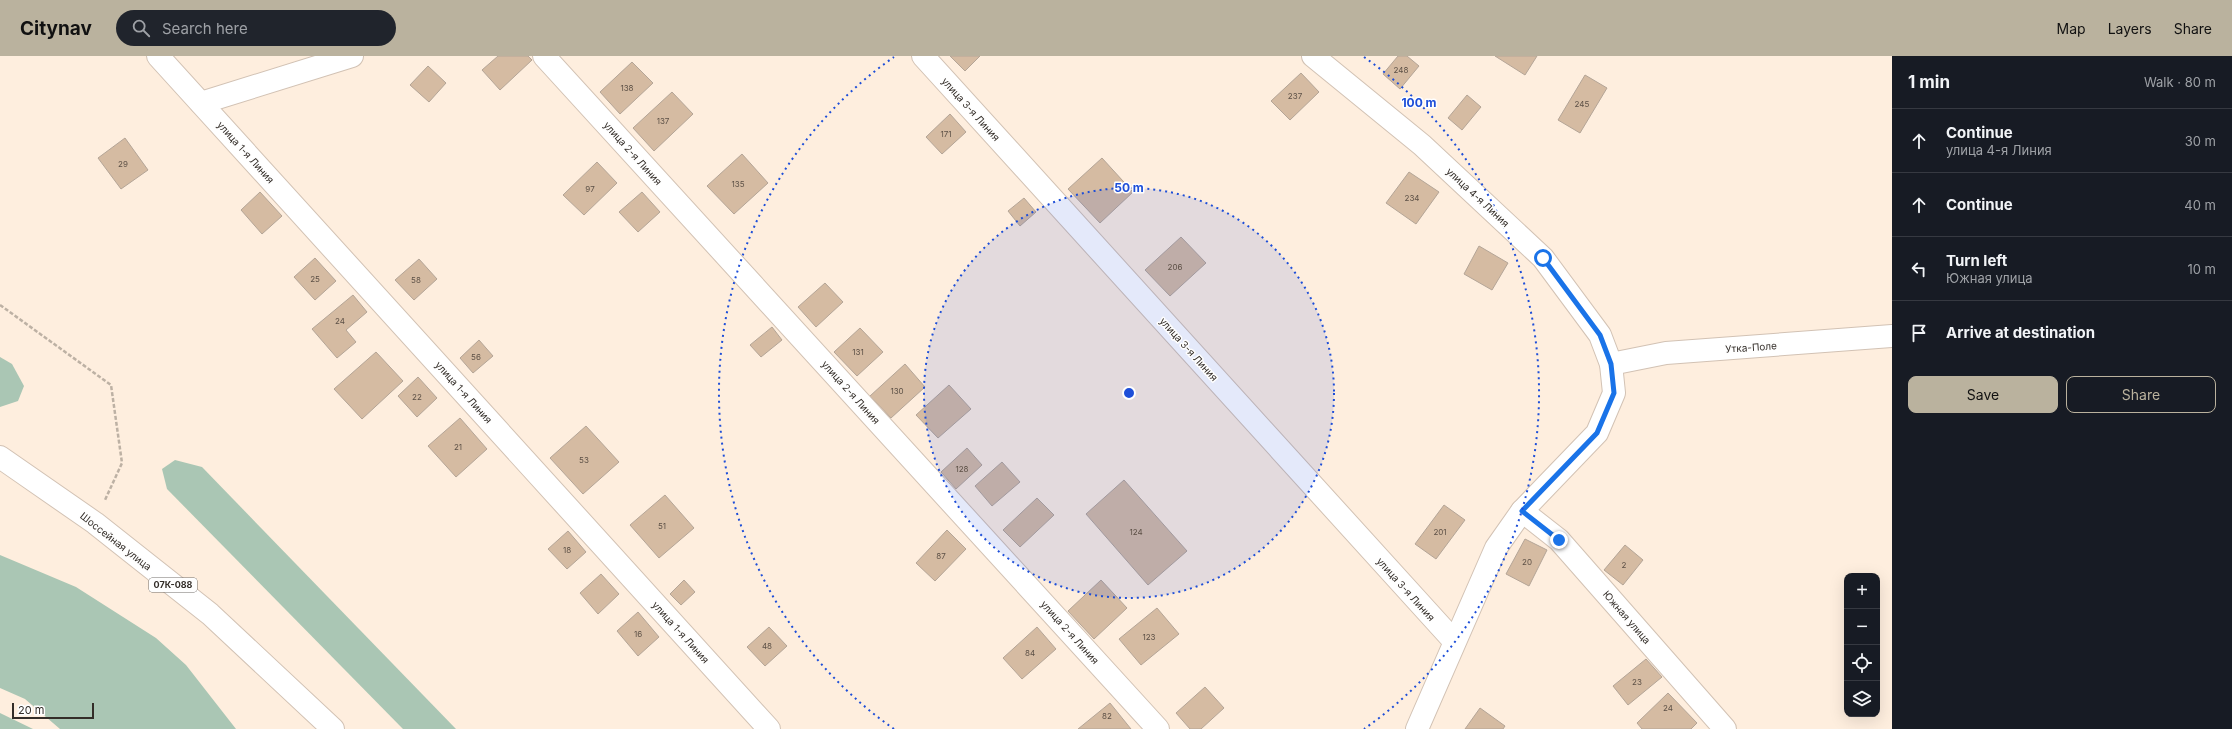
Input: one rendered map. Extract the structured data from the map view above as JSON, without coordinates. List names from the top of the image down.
{
  "streets": {
    "street": [
      "улица 3-я Линия",
      "улица 1-я Линия",
      "улица 2-я Линия",
      "улица 4-я Линия",
      "Утка-Поле",
      "Шоссейная улица",
      "07К-088",
      "Южная улица"
    ]
  },
  "crossings": [
    ["улица 3-я Линия", "улица 4-я Линия"],
    ["улица 4-я Линия", "Утка-Поле"],
    ["улица 4-я Линия", "Южная улица"]
  ],
  "house_numbers": [
    "248",
    "138",
    "237",
    "245",
    "137",
    "171",
    "29",
    "135",
    "97",
    "234",
    "206",
    "25",
    "58",
    "24",
    "131",
    "56",
    "130",
    "22",
    "21",
    "53",
    "128",
    "51",
    "124",
    "201",
    "18",
    "87",
    "20",
    "2",
    "16",
    "123",
    "48",
    "84",
    "23",
    "24",
    "82"
  ],
  "scale_bar": "20 m",
  "page": {
    "header": "Citynav",
    "search": "Search here",
    "nav": ["Map", "Layers", "Share"],
    "heading": ["1 min", "Walk · 80 m"],
    "list": [
      ["Continue", "улица 4-я Линия", "30 m"],
      ["Continue", "40 m"],
      ["Turn left", "Южная улица", "10 m"],
      "Arrive at destination"
    ],
    "buttons": ["Save", "Share"],
    "map_buttons": ["+", "−"],
    "scale": "20 m"
  },
  "rings": ["100 m", "50 m"]
}
